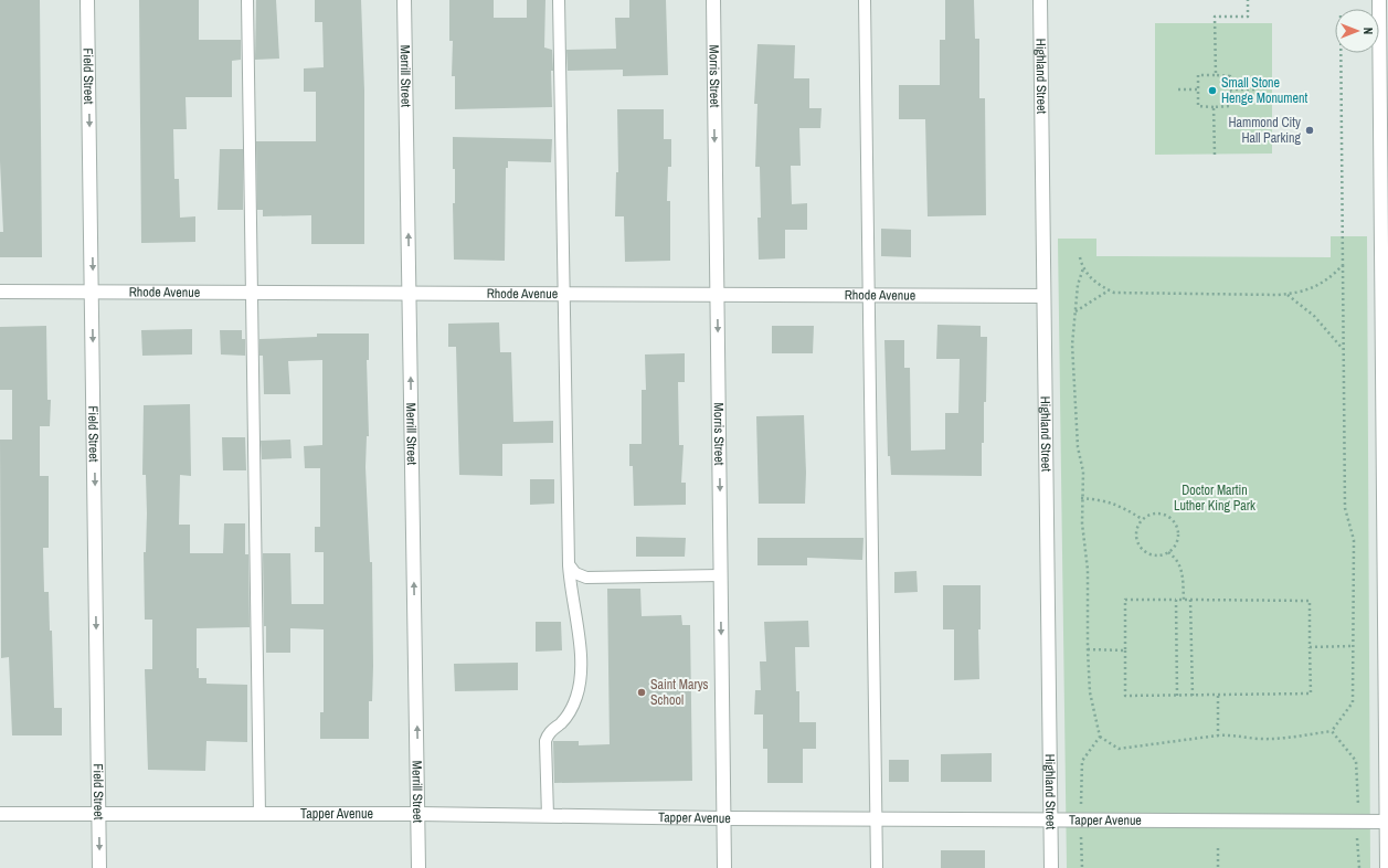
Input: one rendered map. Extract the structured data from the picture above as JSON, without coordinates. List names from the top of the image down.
{
  "streets": {
    "street": [
      "Field Street",
      "Merrill Street",
      "Morris Street",
      "Highland Street",
      "Rhode Avenue",
      "Tapper Avenue"
    ]
  },
  "crossings": [
    ["Field Street", "Rhode Avenue"],
    ["Field Street", "Tapper Avenue"],
    ["Merrill Street", "Rhode Avenue"],
    ["Merrill Street", "Tapper Avenue"],
    ["Morris Street", "Rhode Avenue"],
    ["Morris Street", "Tapper Avenue"],
    ["Highland Street", "Rhode Avenue"],
    ["Highland Street", "Tapper Avenue"]
  ],
  "one_way": ["Field Street", "Merrill Street", "Morris Street"],
  "parks": ["Doctor Martin Luther King Park"],
  "places": ["Small Stone Henge Monument", "Hammond City Hall Parking", "Saint Marys School"],
  "north": "right"
}
